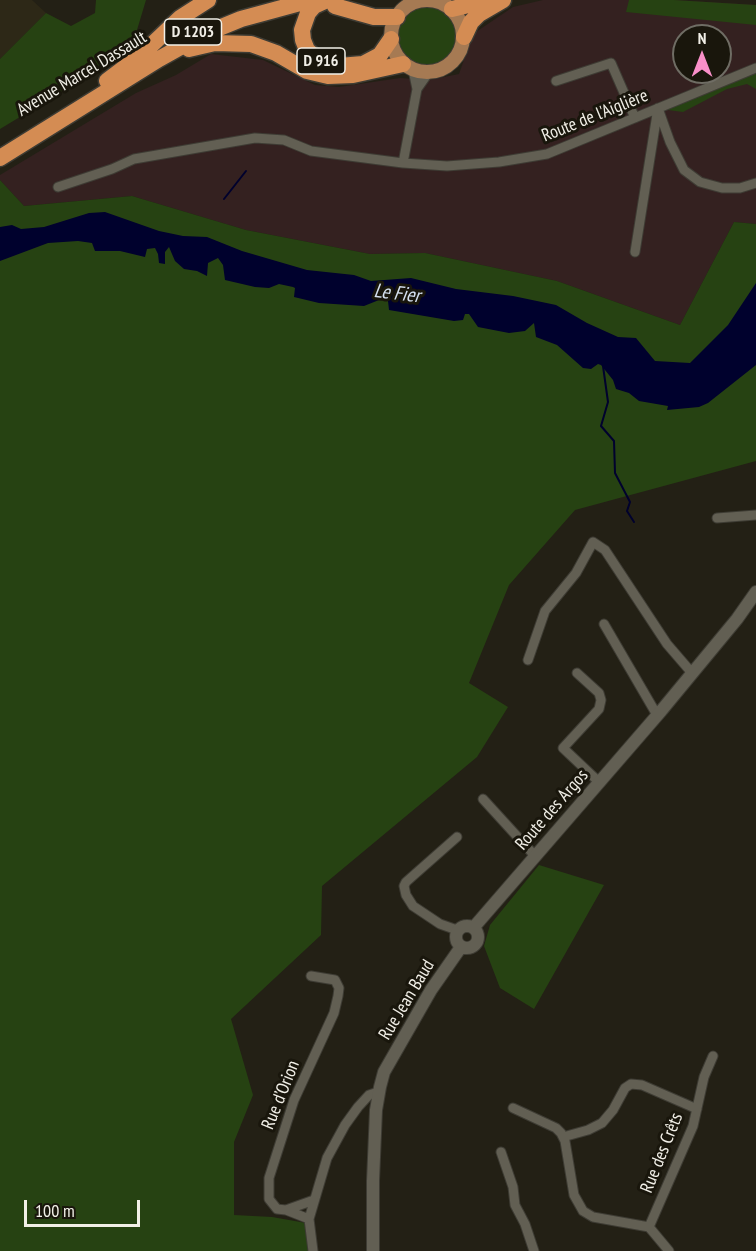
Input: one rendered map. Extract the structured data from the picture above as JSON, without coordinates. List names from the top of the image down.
{
  "streets": {
    "highway": ["D 1203", "D 916", "Avenue Marcel Dassault"],
    "street": [
      "Route de l'Aiglière",
      "Route des Argos",
      "Rue Jean Baud",
      "Rue d’Orion",
      "Rue des Crêts"
    ]
  },
  "crossings": [
    ["Route des Argos", "Rue Jean Baud"]
  ],
  "water": ["Le Fier"],
  "scale_bar": "100 m",
  "north": "top"
}
